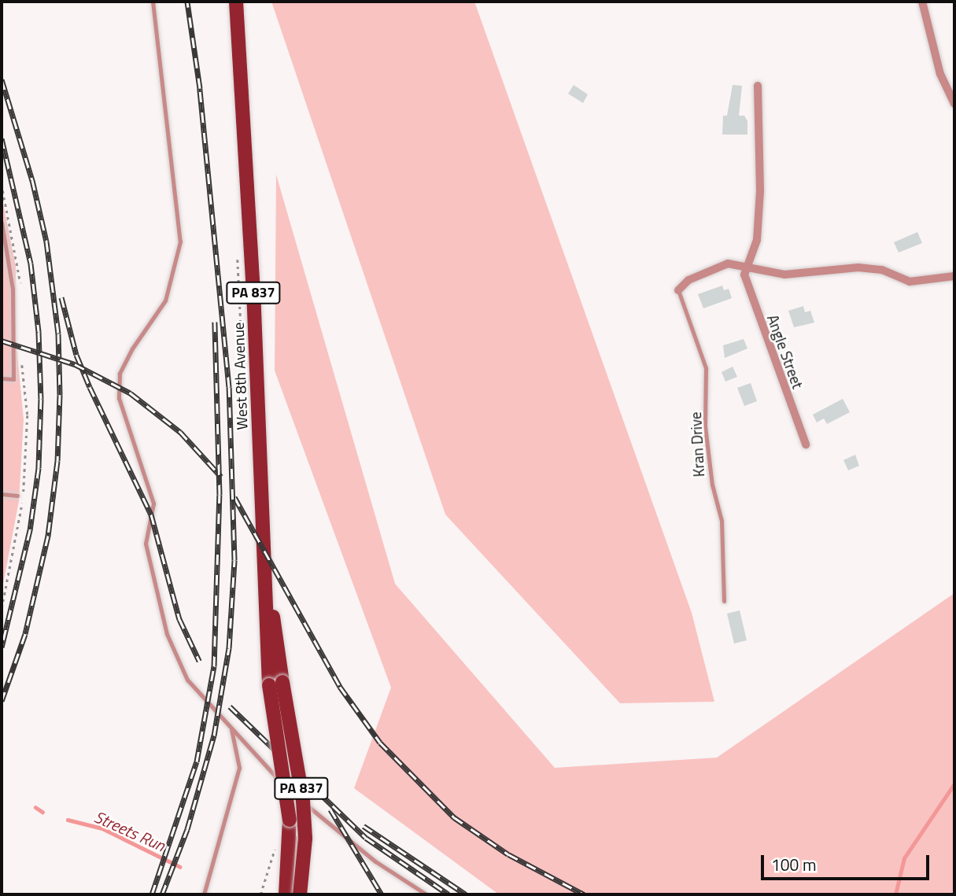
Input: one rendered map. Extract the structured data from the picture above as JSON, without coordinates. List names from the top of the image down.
{
  "streets": {
    "main road": ["PA 837", "West 8th Avenue"],
    "street": ["Angle Street"],
    "lane": ["Kran Drive"]
  },
  "crossings": [
    ["PA 837", "West 8th Avenue"]
  ],
  "water": ["Streets Run"],
  "scale_bar": "100 m"
}
